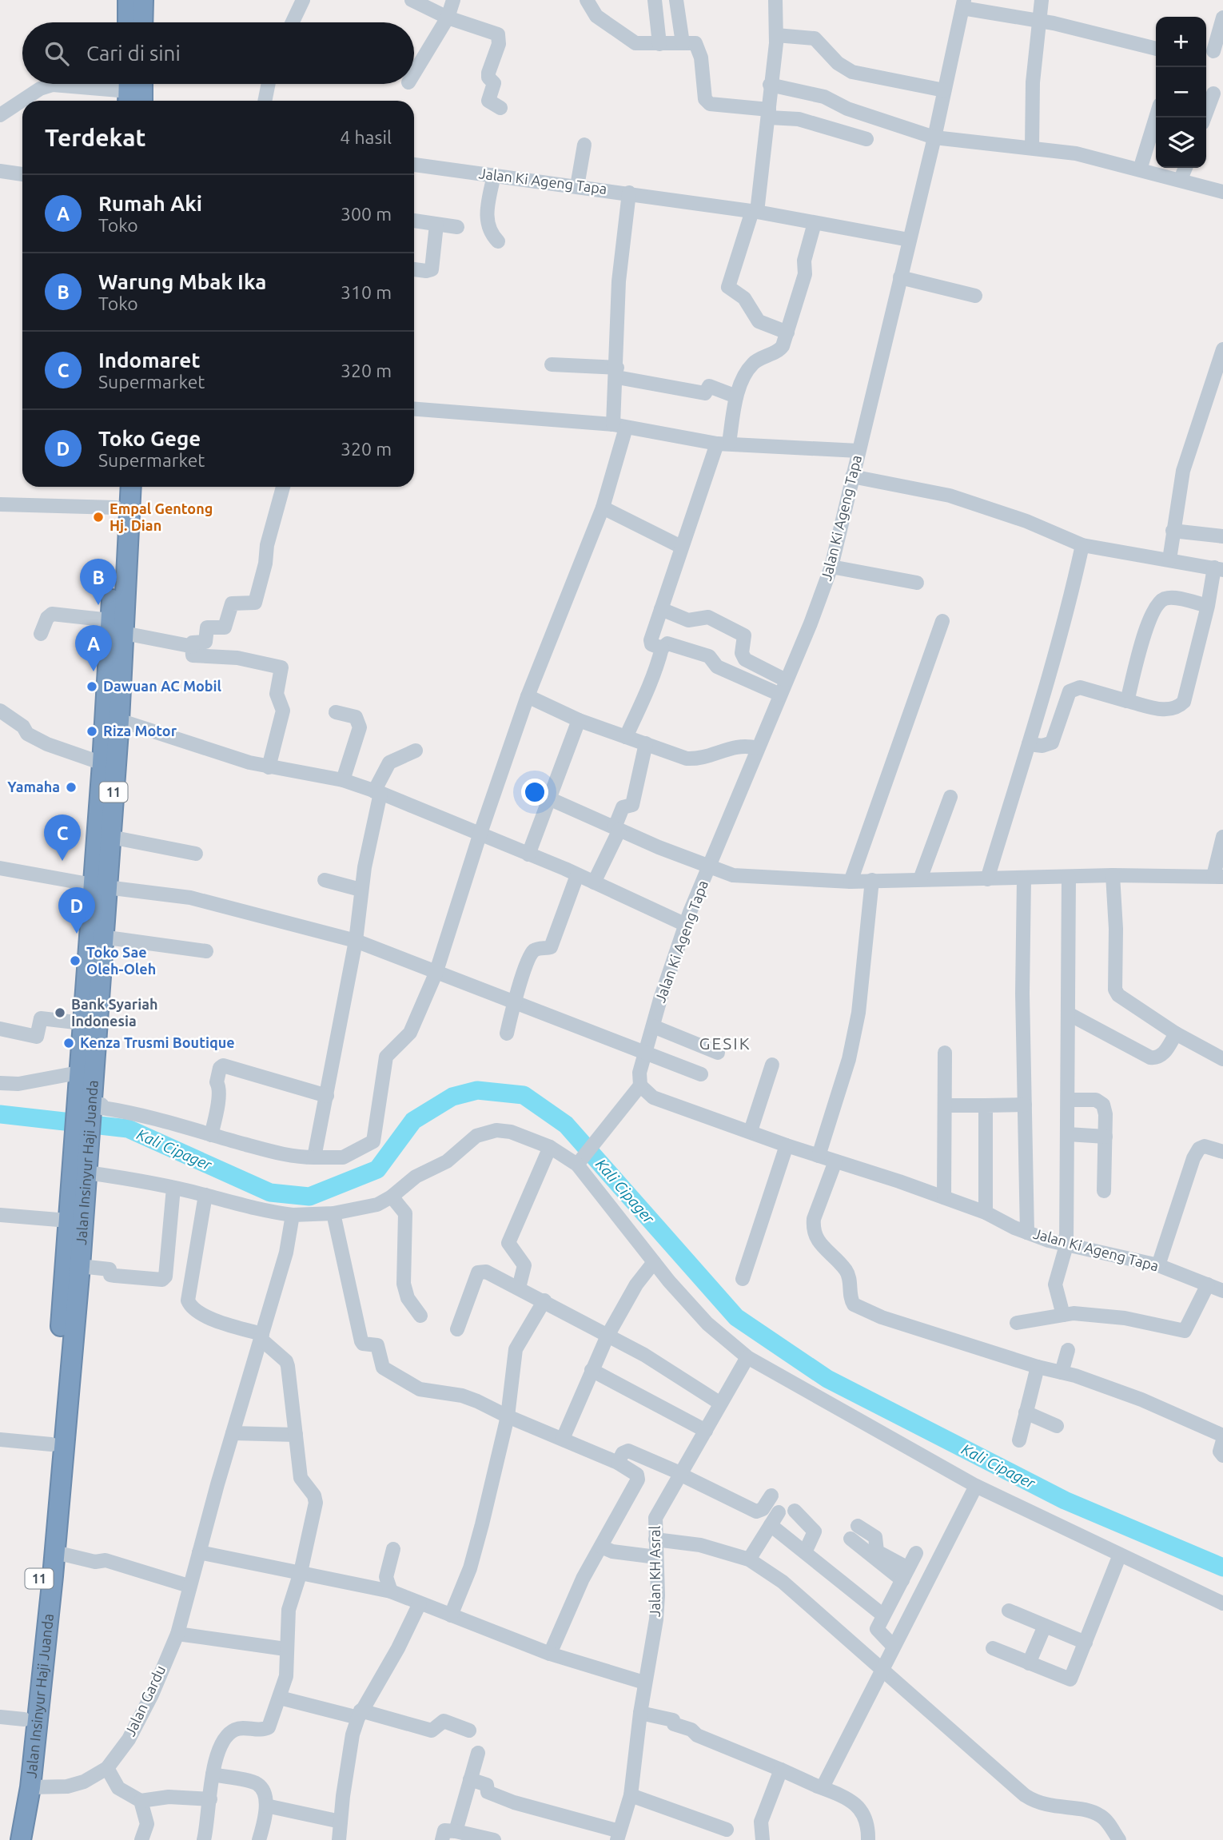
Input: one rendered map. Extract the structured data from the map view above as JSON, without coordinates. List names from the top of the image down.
{
  "streets": {
    "highway": ["11", "Jalan Insinyur Haji Juanda"],
    "street": ["Jalan Ki Ageng Tapa", "Jalan KH Asral", "Jalan Gardu"]
  },
  "crossings": [
    ["Jalan Insinyur Haji Juanda", "Jalan Gardu"]
  ],
  "districts": ["GESIK"],
  "water": ["Kali Cipager"],
  "places": [
    "Empal Gentong Hj. Dian",
    "Dawuan AC Mobil",
    "Riza Motor",
    "Yamaha",
    "Toko Sae Oleh-Oleh",
    "Bank Syariah Indonesia",
    "Kenza Trusmi Boutique"
  ],
  "page": {
    "map_buttons": ["+", "−"],
    "search": "Cari di sini",
    "heading": ["Terdekat", "4 hasil"],
    "list": [
      {
        "mark": "A",
        "name": "Rumah Aki",
        "note": "Toko",
        "value": "300 m"
      },
      {
        "mark": "B",
        "name": "Warung Mbak Ika",
        "note": "Toko",
        "value": "310 m"
      },
      {
        "mark": "C",
        "name": "Indomaret",
        "note": "Supermarket",
        "value": "320 m"
      },
      {
        "mark": "D",
        "name": "Toko Gege",
        "note": "Supermarket",
        "value": "320 m"
      }
    ],
    "pins": [
      "B",
      "A",
      "C",
      "D"
    ]
  }
}
